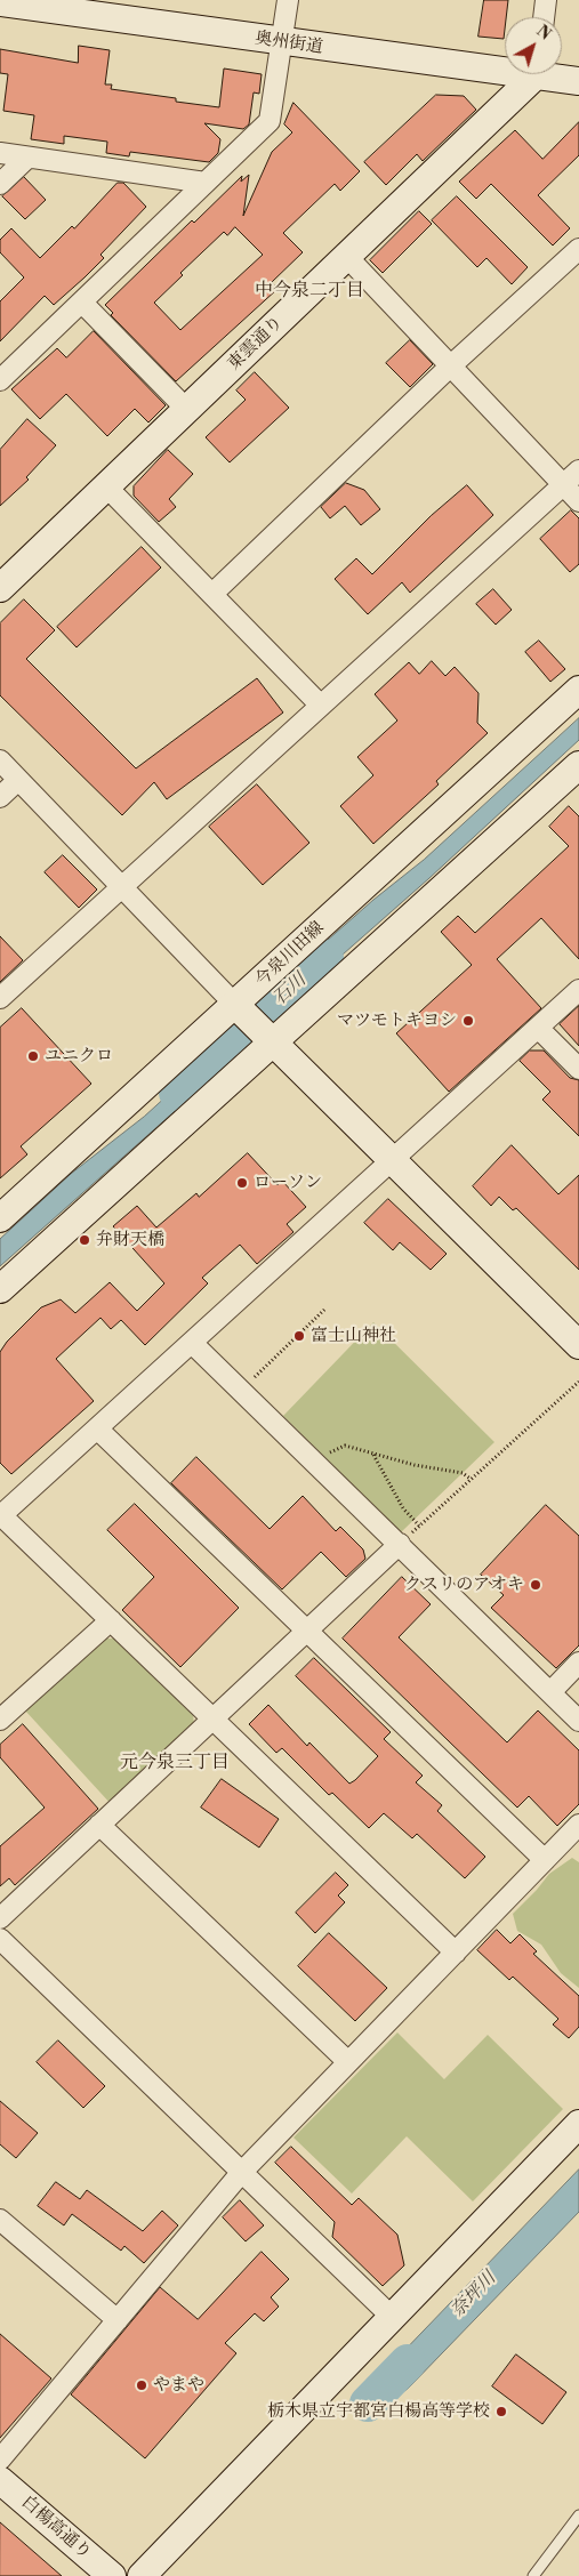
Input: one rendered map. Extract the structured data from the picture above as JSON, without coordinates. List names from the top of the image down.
{
  "streets": {
    "street": [
      "奥州街道",
      "東雲通り",
      "今泉川田線",
      "白楊高通り"
    ]
  },
  "districts": ["中今泉二丁目", "元今泉三丁目"],
  "water": ["石川", "奈坪川"],
  "places": [
    "マツモトキヨシ",
    "ユニクロ",
    "ローソン",
    "弁財天橋",
    "富士山神社",
    "クスリのアオキ",
    "やまや",
    "栃木県立宇都宮白楊高等学校"
  ],
  "north": "top right"
}
